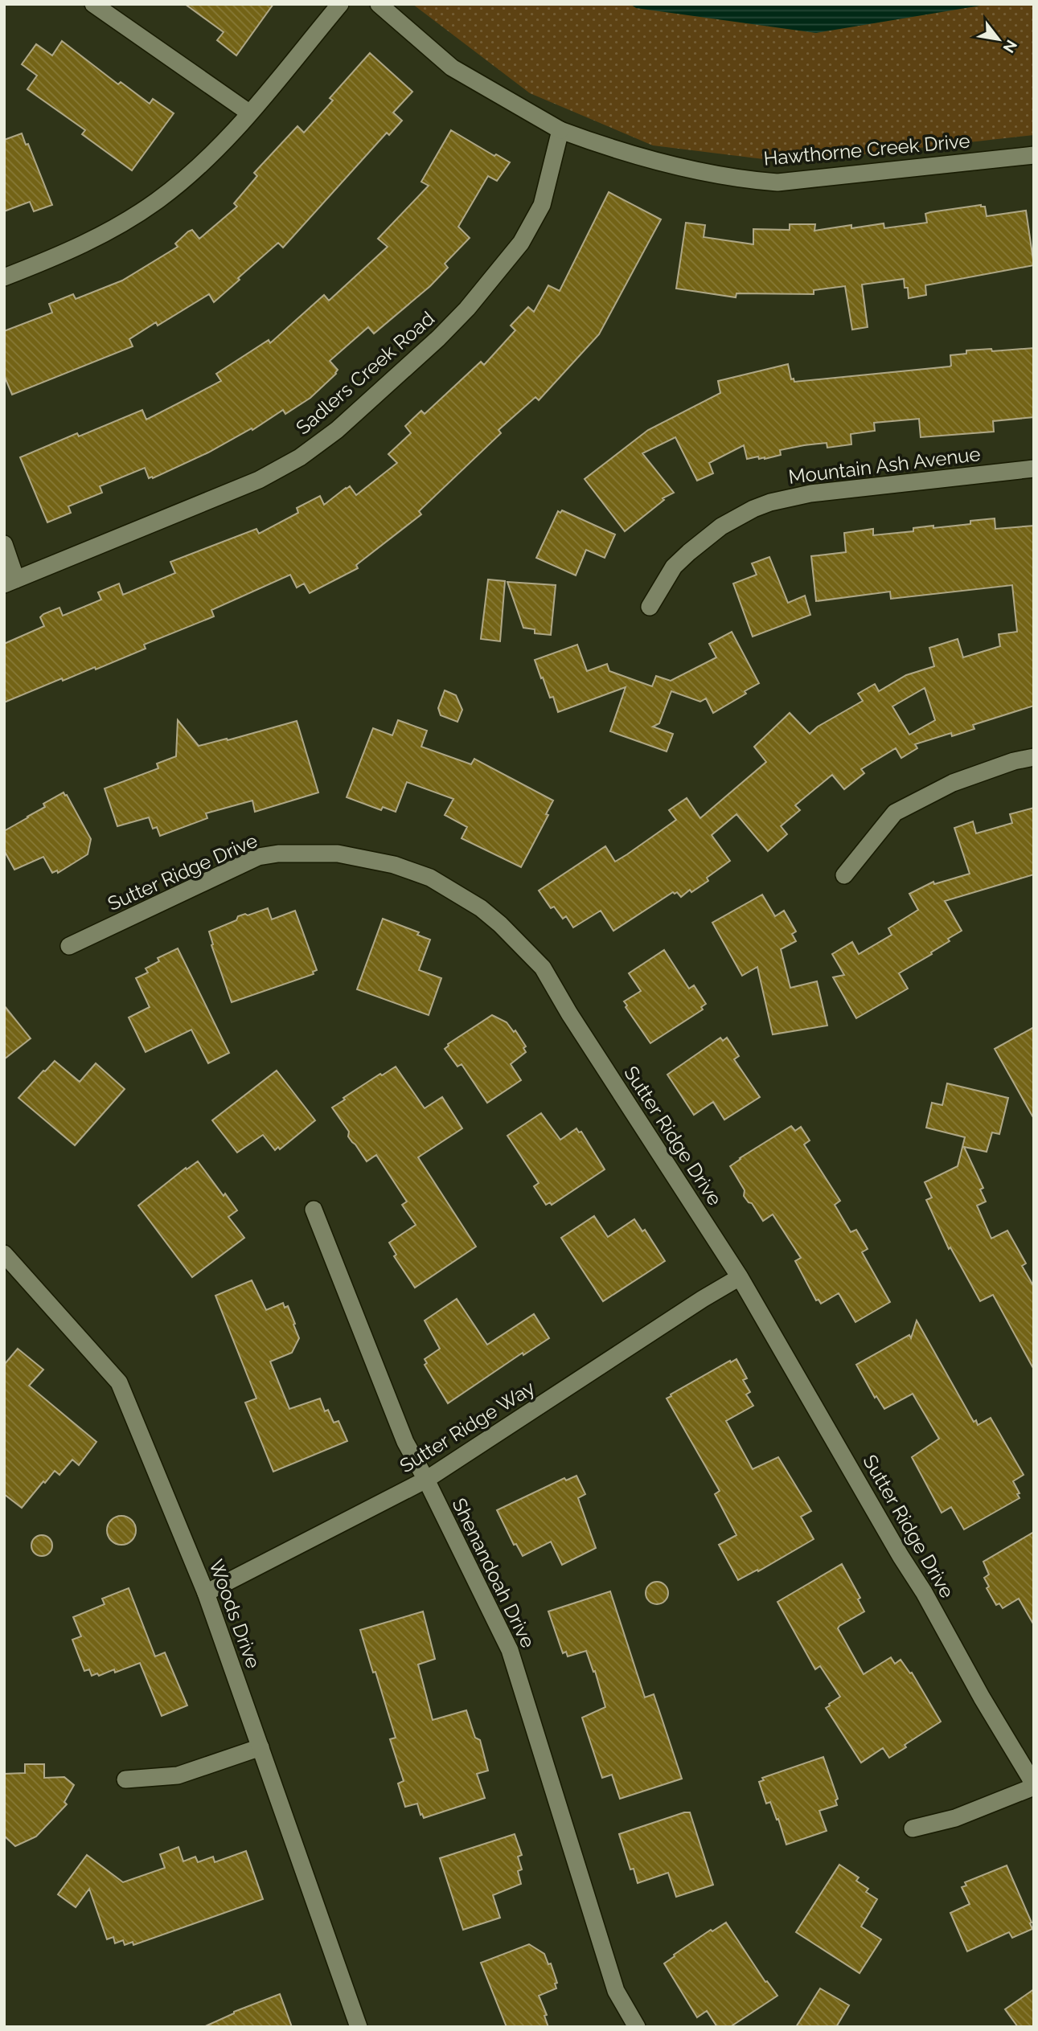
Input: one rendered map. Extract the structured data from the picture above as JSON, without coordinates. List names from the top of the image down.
{
  "streets": {
    "street": [
      "Hawthorne Creek Drive",
      "Sadlers Creek Road",
      "Mountain Ash Avenue",
      "Sutter Ridge Drive",
      "Sutter Ridge Way",
      "Shenandoah Drive",
      "Woods Drive"
    ]
  },
  "crossings": [
    ["Hawthorne Creek Drive", "Sadlers Creek Road"],
    ["Sutter Ridge Drive", "Sutter Ridge Way"],
    ["Sutter Ridge Way", "Shenandoah Drive"],
    ["Sutter Ridge Way", "Woods Drive"]
  ],
  "north": "bottom right"
}
